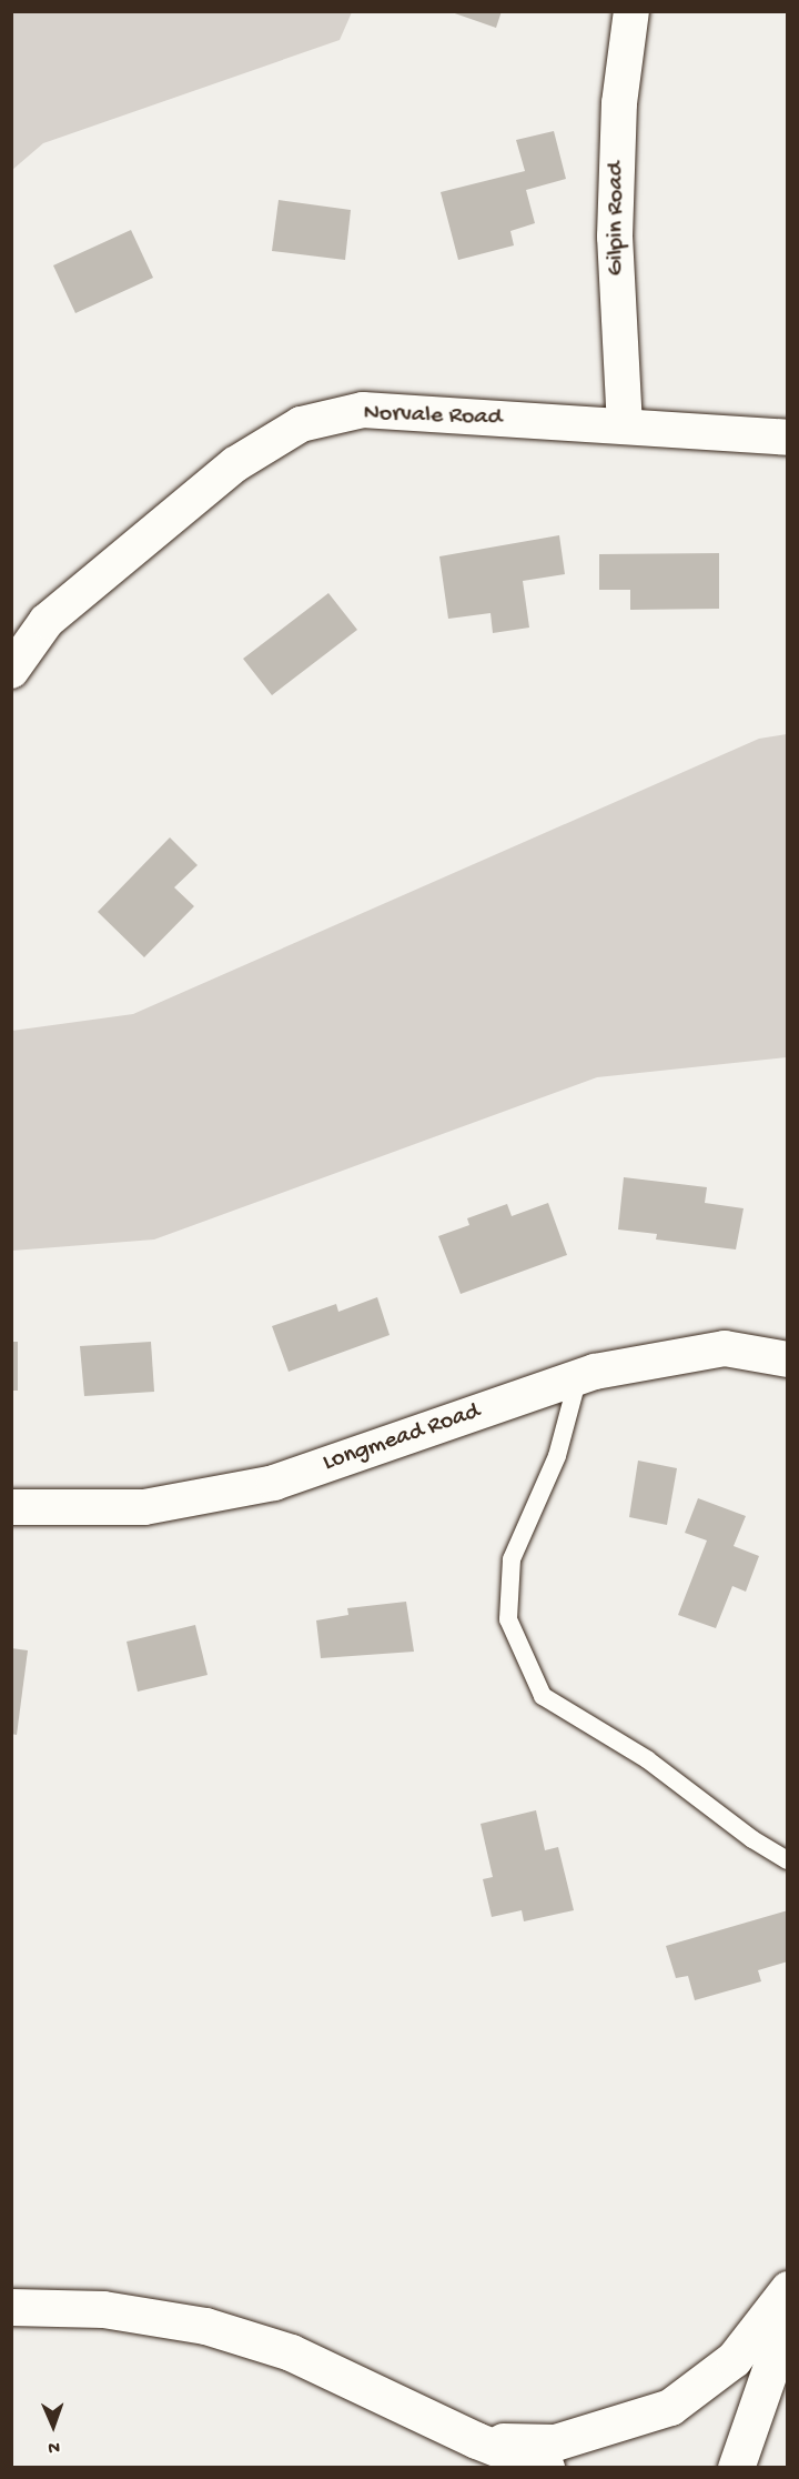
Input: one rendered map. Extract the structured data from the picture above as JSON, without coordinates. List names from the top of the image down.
{
  "streets": {
    "street": ["Gilpin Road", "Norvale Road", "Longmead Road"]
  },
  "crossings": [
    ["Gilpin Road", "Norvale Road"]
  ],
  "north": "bottom"
}
